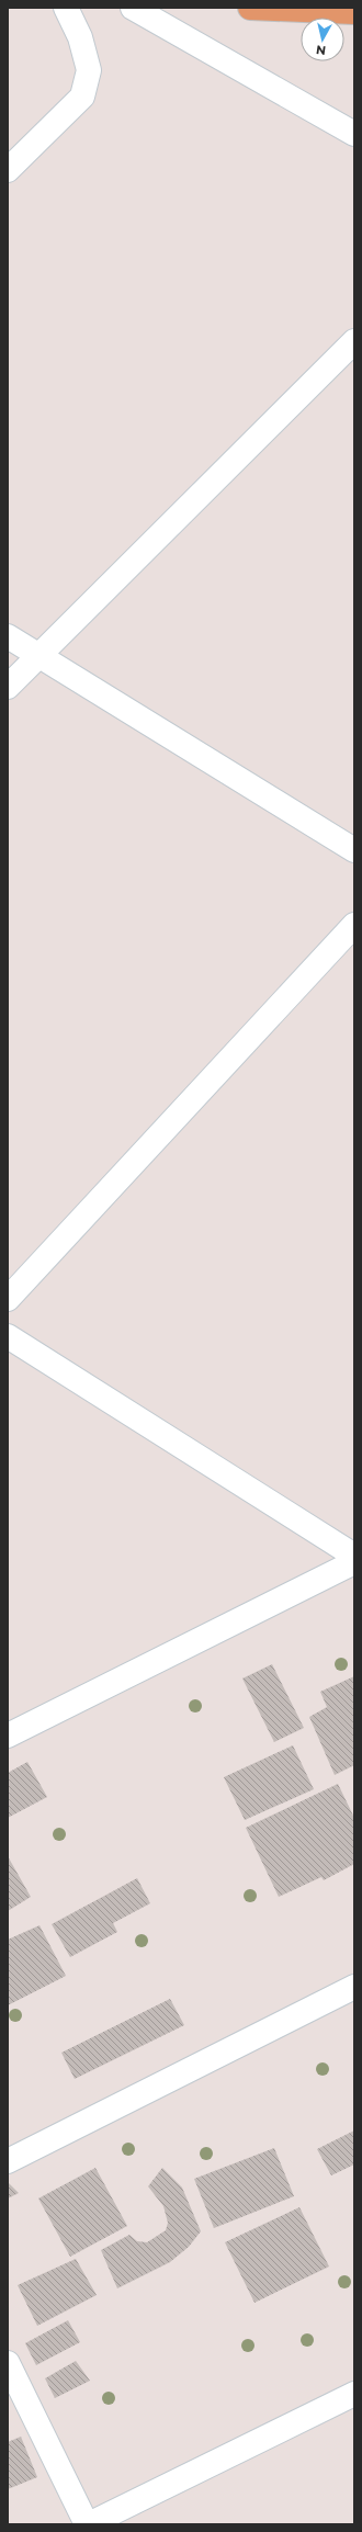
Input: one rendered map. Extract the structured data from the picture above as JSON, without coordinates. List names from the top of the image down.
{
  "north": "bottom"
}
